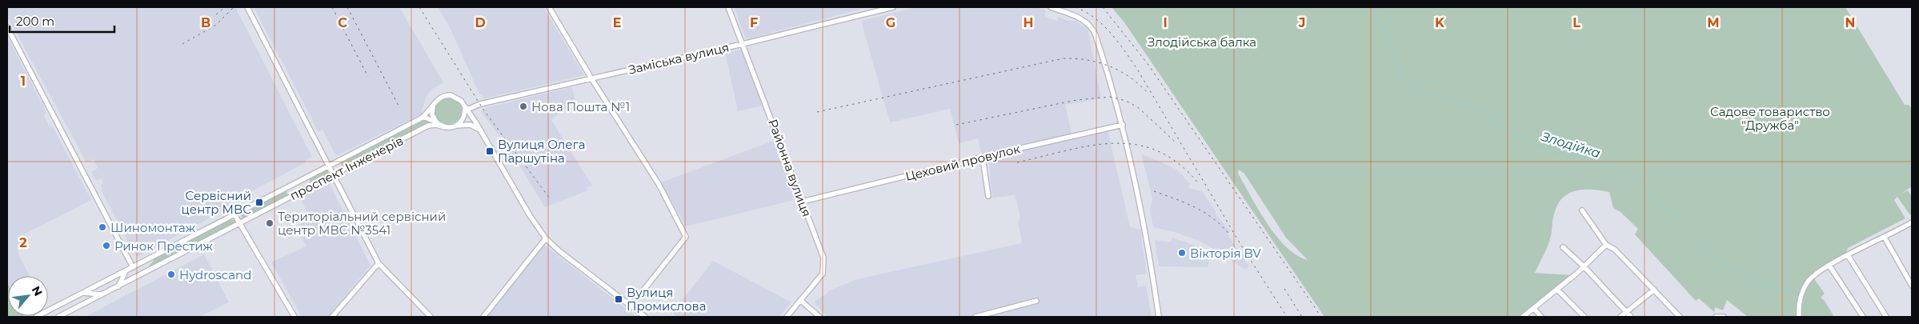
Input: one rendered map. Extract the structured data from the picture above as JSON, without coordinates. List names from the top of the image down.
{
  "streets": {
    "street": [
      "Заміська вулиця",
      "Цеховий провулок",
      "проспект Інженерів",
      "Районна вулиця"
    ]
  },
  "crossings": [
    ["Заміська вулиця", "проспект Інженерів"],
    ["Заміська вулиця", "Районна вулиця"],
    ["Цеховий провулок", "Районна вулиця"]
  ],
  "water": ["Злодійка"],
  "parks": ["Злодійська балка", "Садове товариство \"Дружба\""],
  "places": {
    "other": [
      "Нова Пошта №1",
      "Територіальний сервісний центр МВС №3541",
      "Шиномонтаж",
      "Ринок Престиж",
      "Вікторія BV",
      "Hydroscand"
    ],
    "transit": ["Вулиця Олега Паршутіна", "Сервісний центр МВС", "Вулиця Промислова"]
  },
  "scale_bar": "200 m",
  "north": "top right",
  "grid": {
    "columns": [
      "B",
      "C",
      "D",
      "E",
      "F",
      "G",
      "H",
      "I",
      "J",
      "K",
      "L",
      "M",
      "N"
    ],
    "rows": ["1", "2"]
  }
}
